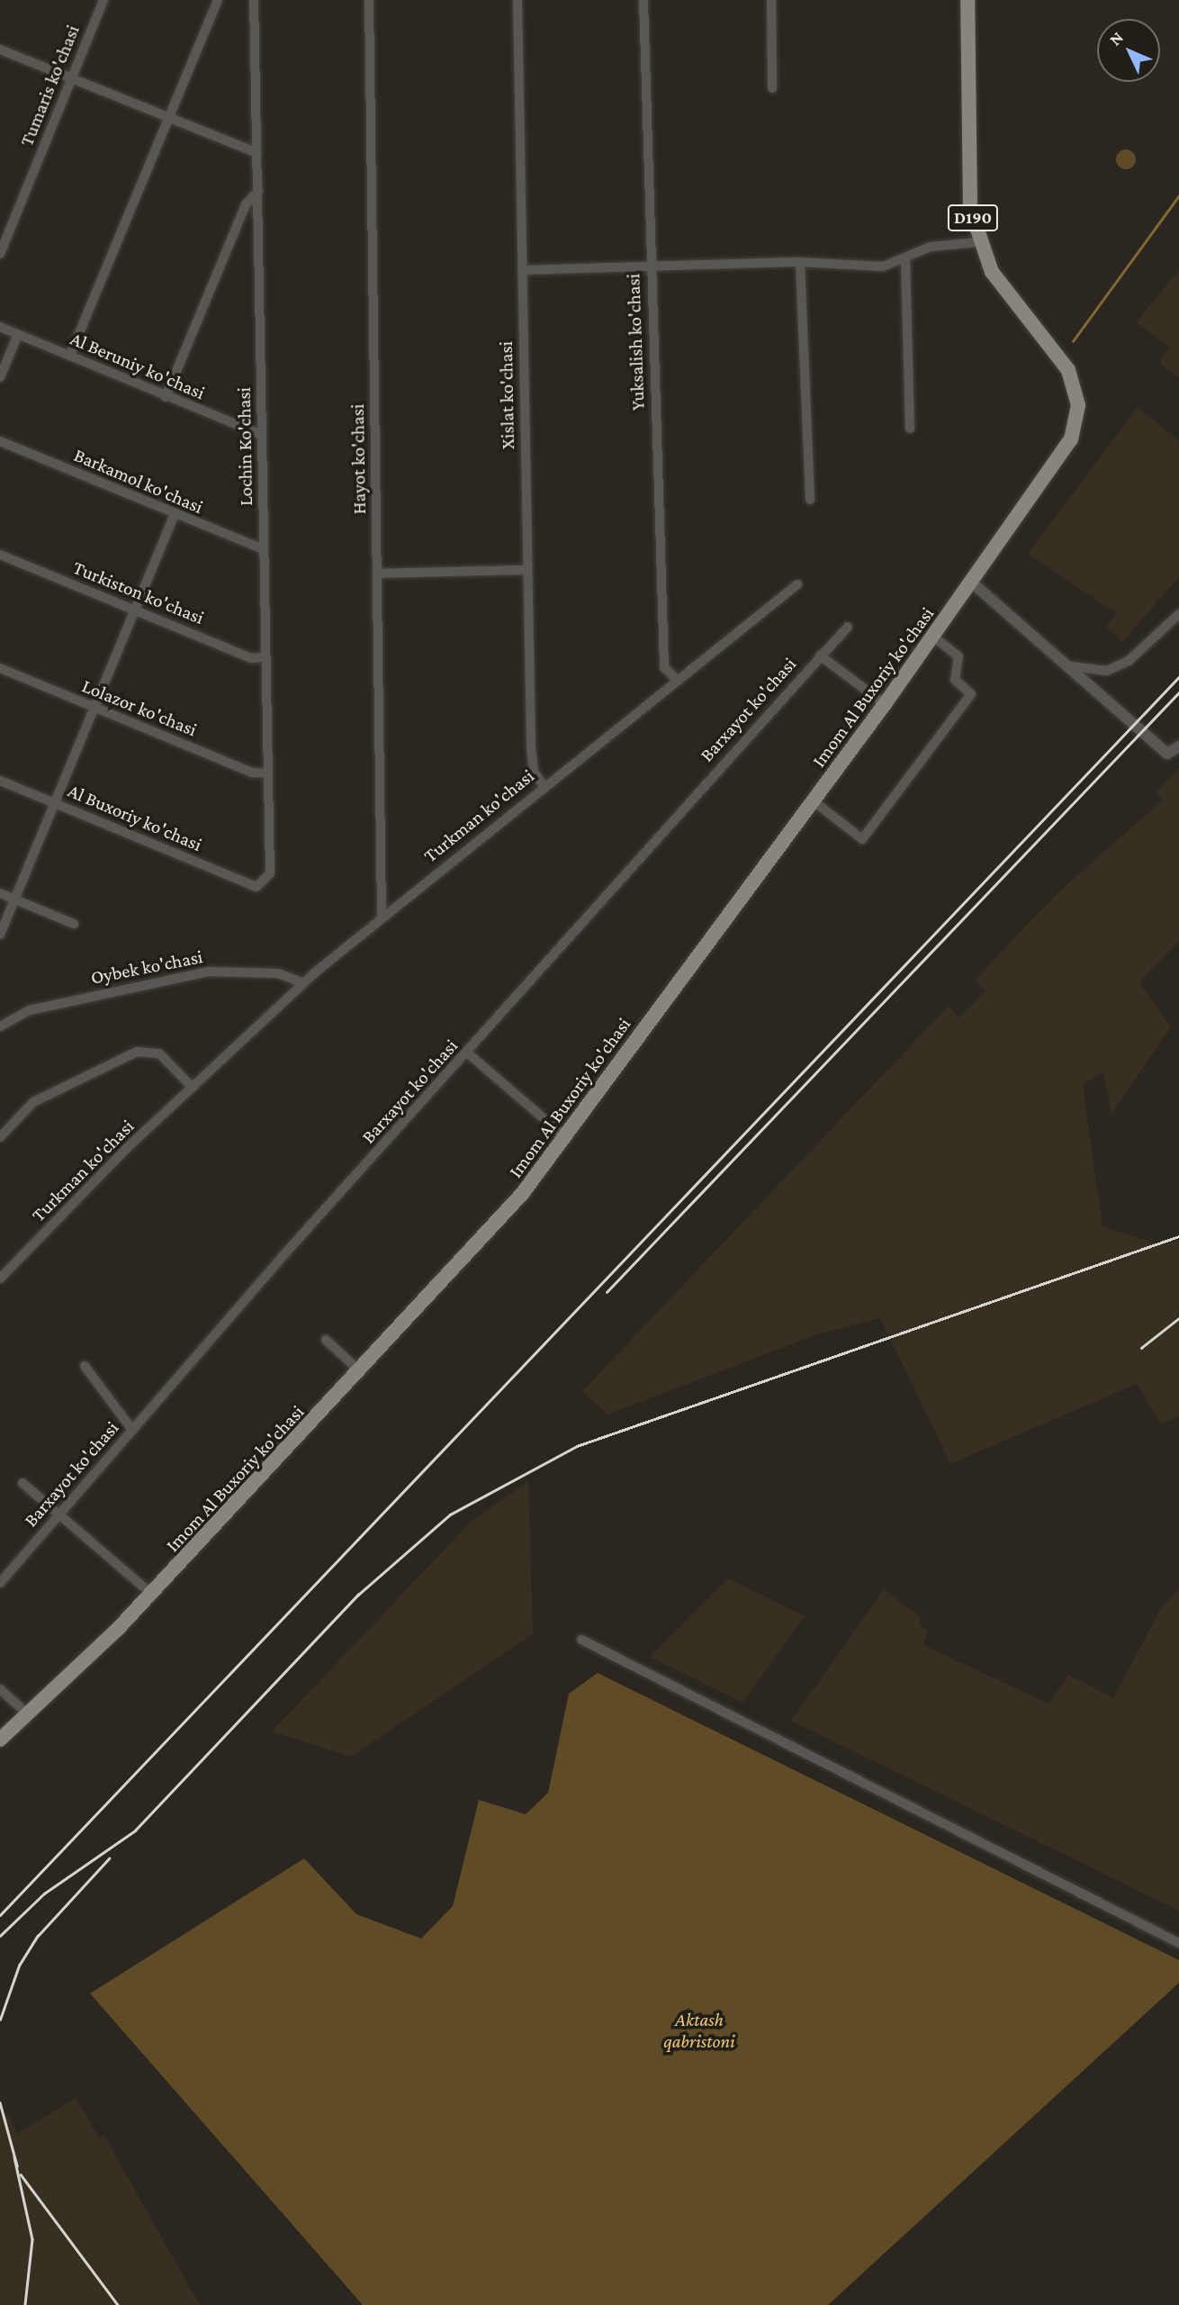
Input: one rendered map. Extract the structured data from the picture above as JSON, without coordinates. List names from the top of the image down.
{
  "streets": {
    "main road": ["D190", "Imom Al Buxoriy ko'chasi"],
    "street": [
      "Tumaris ko'chasi",
      "Yuksalish ko'chasi",
      "Al Beruniy ko'chasi",
      "Xislat ko'chasi",
      "Lochin Ko'chasi",
      "Hayot ko'chasi",
      "Barkamol ko'chasi",
      "Turkiston ko'chasi",
      "Lolazor ko'chasi",
      "Barxayot ko'chasi",
      "Turkman ko'chasi",
      "Al Buxoriy ko'chasi",
      "Oybek ko'chasi"
    ]
  },
  "crossings": [
    ["D190", "Imom Al Buxoriy ko'chasi"],
    ["Yuksalish ko'chasi", "Turkman ko'chasi"],
    ["Al Beruniy ko'chasi", "Lochin Ko'chasi"],
    ["Xislat ko'chasi", "Turkman ko'chasi"],
    ["Lochin Ko'chasi", "Barkamol ko'chasi"],
    ["Lochin Ko'chasi", "Turkiston ko'chasi"],
    ["Lochin Ko'chasi", "Lolazor ko'chasi"],
    ["Lochin Ko'chasi", "Al Buxoriy ko'chasi"],
    ["Hayot ko'chasi", "Turkman ko'chasi"],
    ["Turkman ko'chasi", "Oybek ko'chasi"]
  ],
  "parks": ["Aktash qabristoni"],
  "north": "top left"
}
